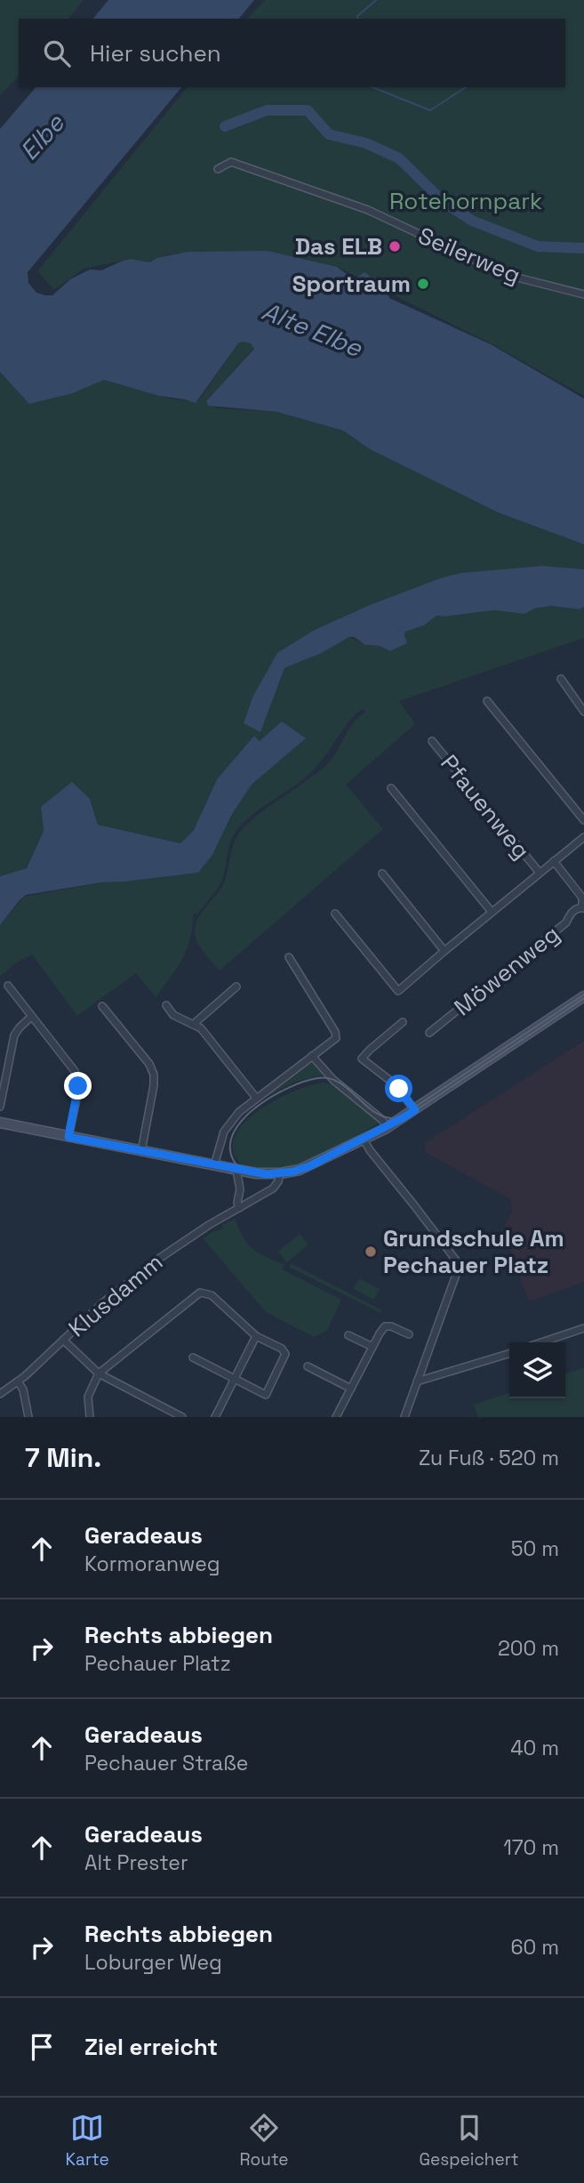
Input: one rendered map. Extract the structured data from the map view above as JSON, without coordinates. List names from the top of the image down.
{
  "streets": {
    "street": [
      "Seilerweg",
      "Pfauenweg",
      "Möwenweg",
      "Klusdamm"
    ]
  },
  "water": ["Elbe", "Alte Elbe"],
  "parks": ["Rotehornpark"],
  "places": ["Das ELB", "Sportraum", "Grundschule Am Pechauer Platz"],
  "page": {
    "search": "Hier suchen",
    "heading": ["7 Min.", "Zu Fuß · 520 m"],
    "list": [
      ["Geradeaus", "Kormoranweg", "50 m"],
      ["Rechts abbiegen", "Pechauer Platz", "200 m"],
      ["Geradeaus", "Pechauer Straße", "40 m"],
      ["Geradeaus", "Alt Prester", "170 m"],
      ["Rechts abbiegen", "Loburger Weg", "60 m"],
      "Ziel erreicht"
    ],
    "nav": ["Karte", "Route", "Gespeichert"]
  }
}
